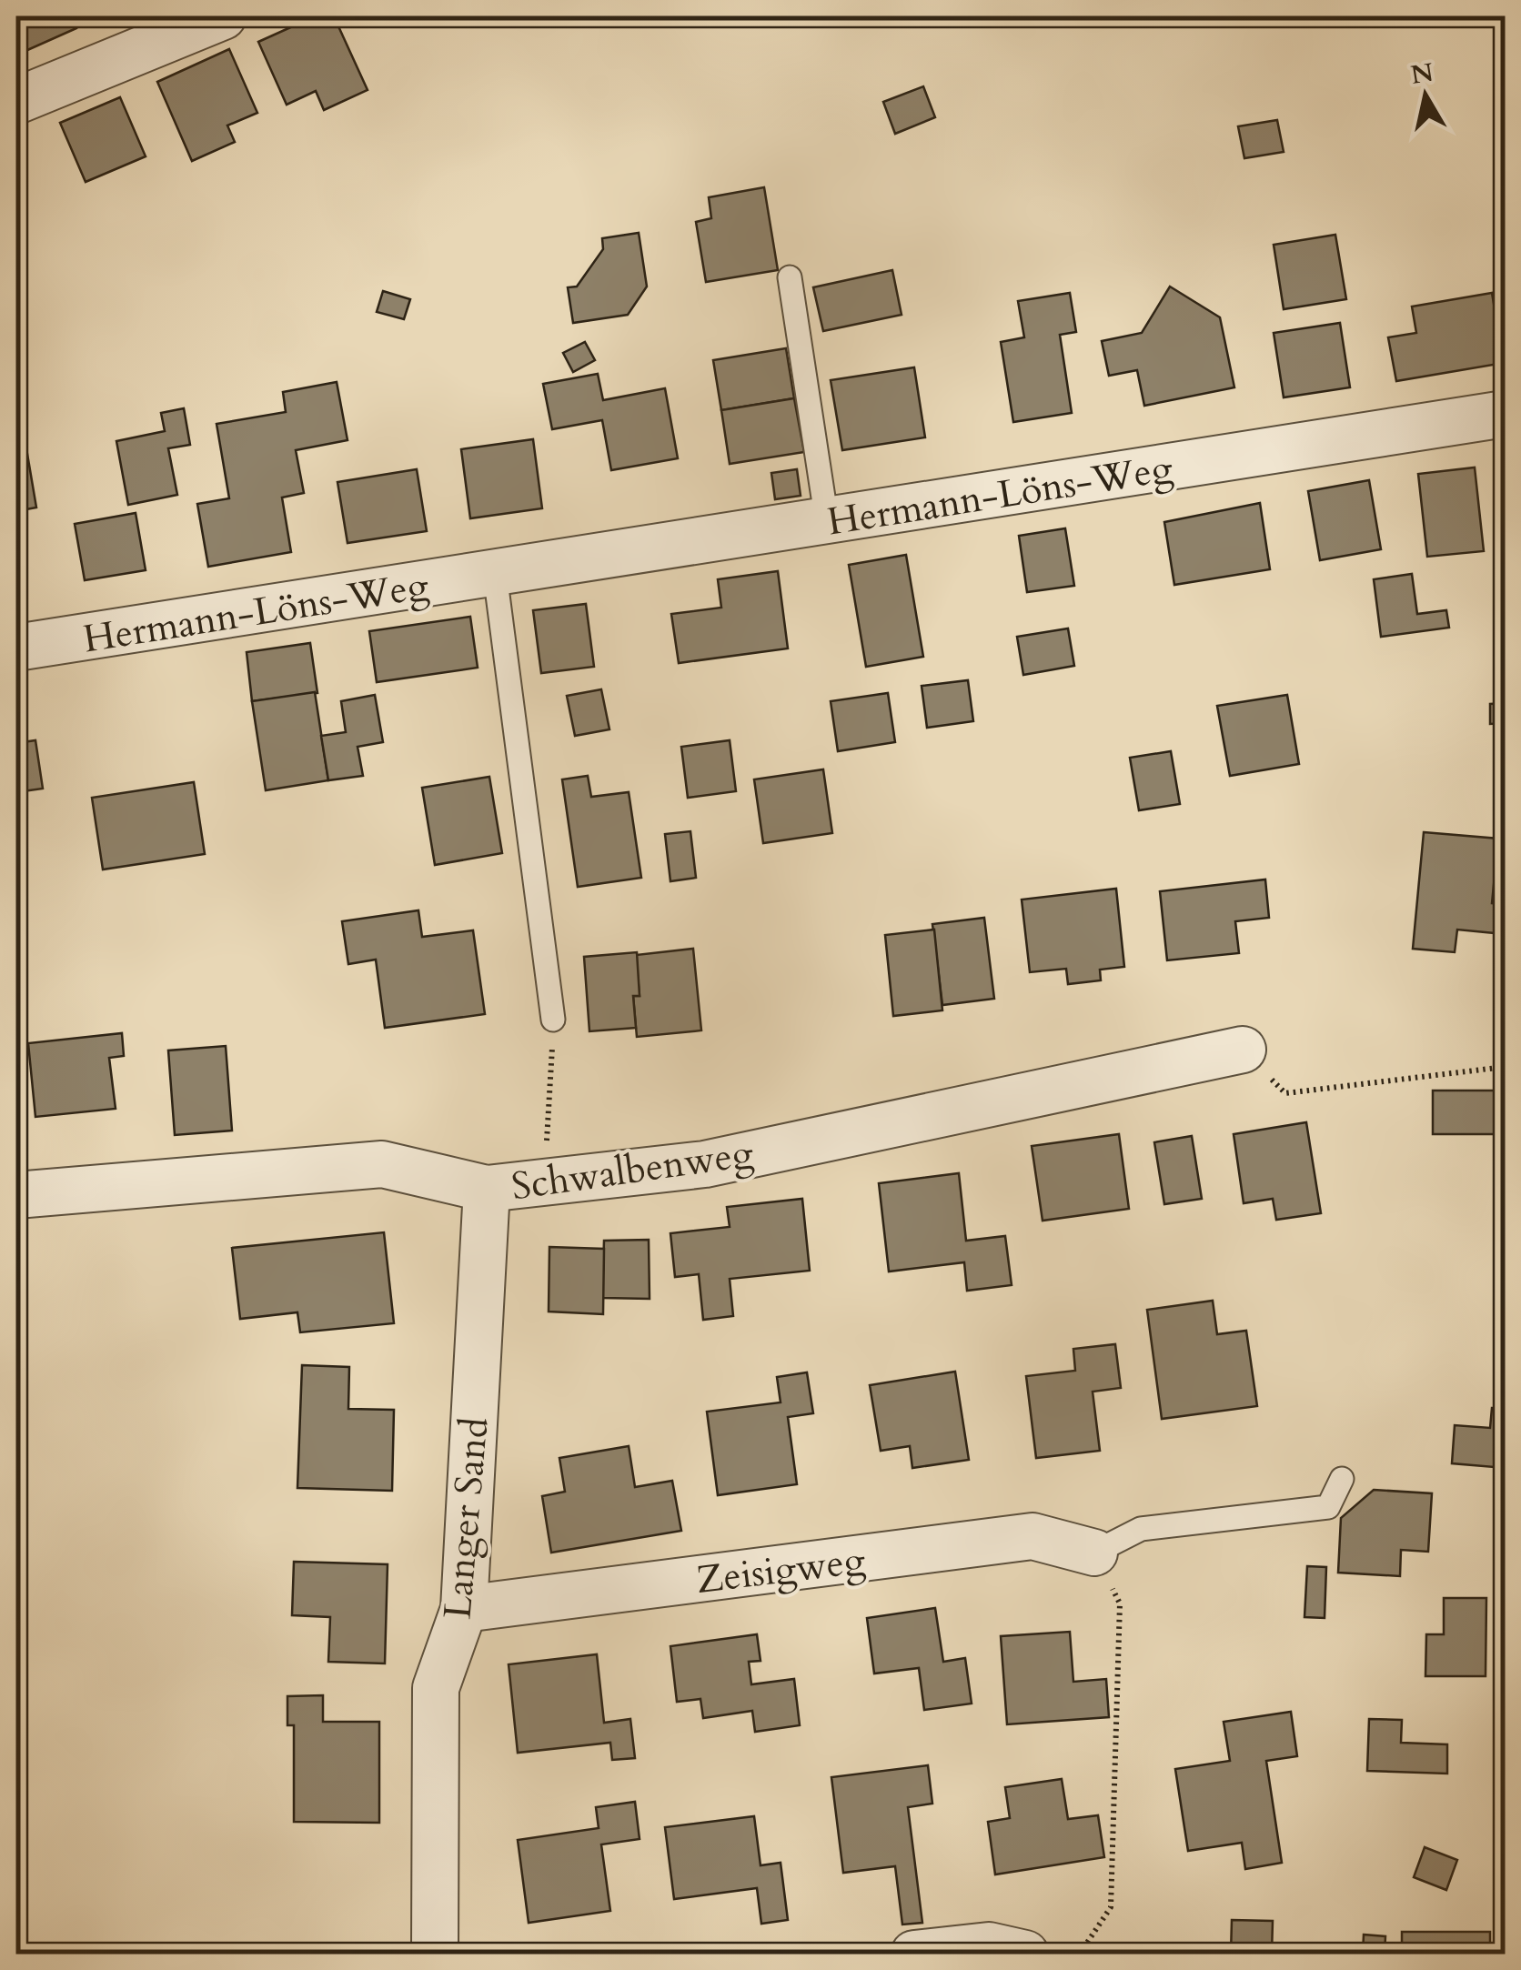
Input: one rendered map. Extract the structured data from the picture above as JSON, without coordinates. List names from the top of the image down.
{
  "streets": {
    "street": [
      "Hermann-Löns-Weg",
      "Schwalbenweg",
      "Langer Sand",
      "Zeisigweg"
    ]
  },
  "crossings": [
    ["Schwalbenweg", "Langer Sand"],
    ["Langer Sand", "Zeisigweg"]
  ],
  "north": "top"
}
